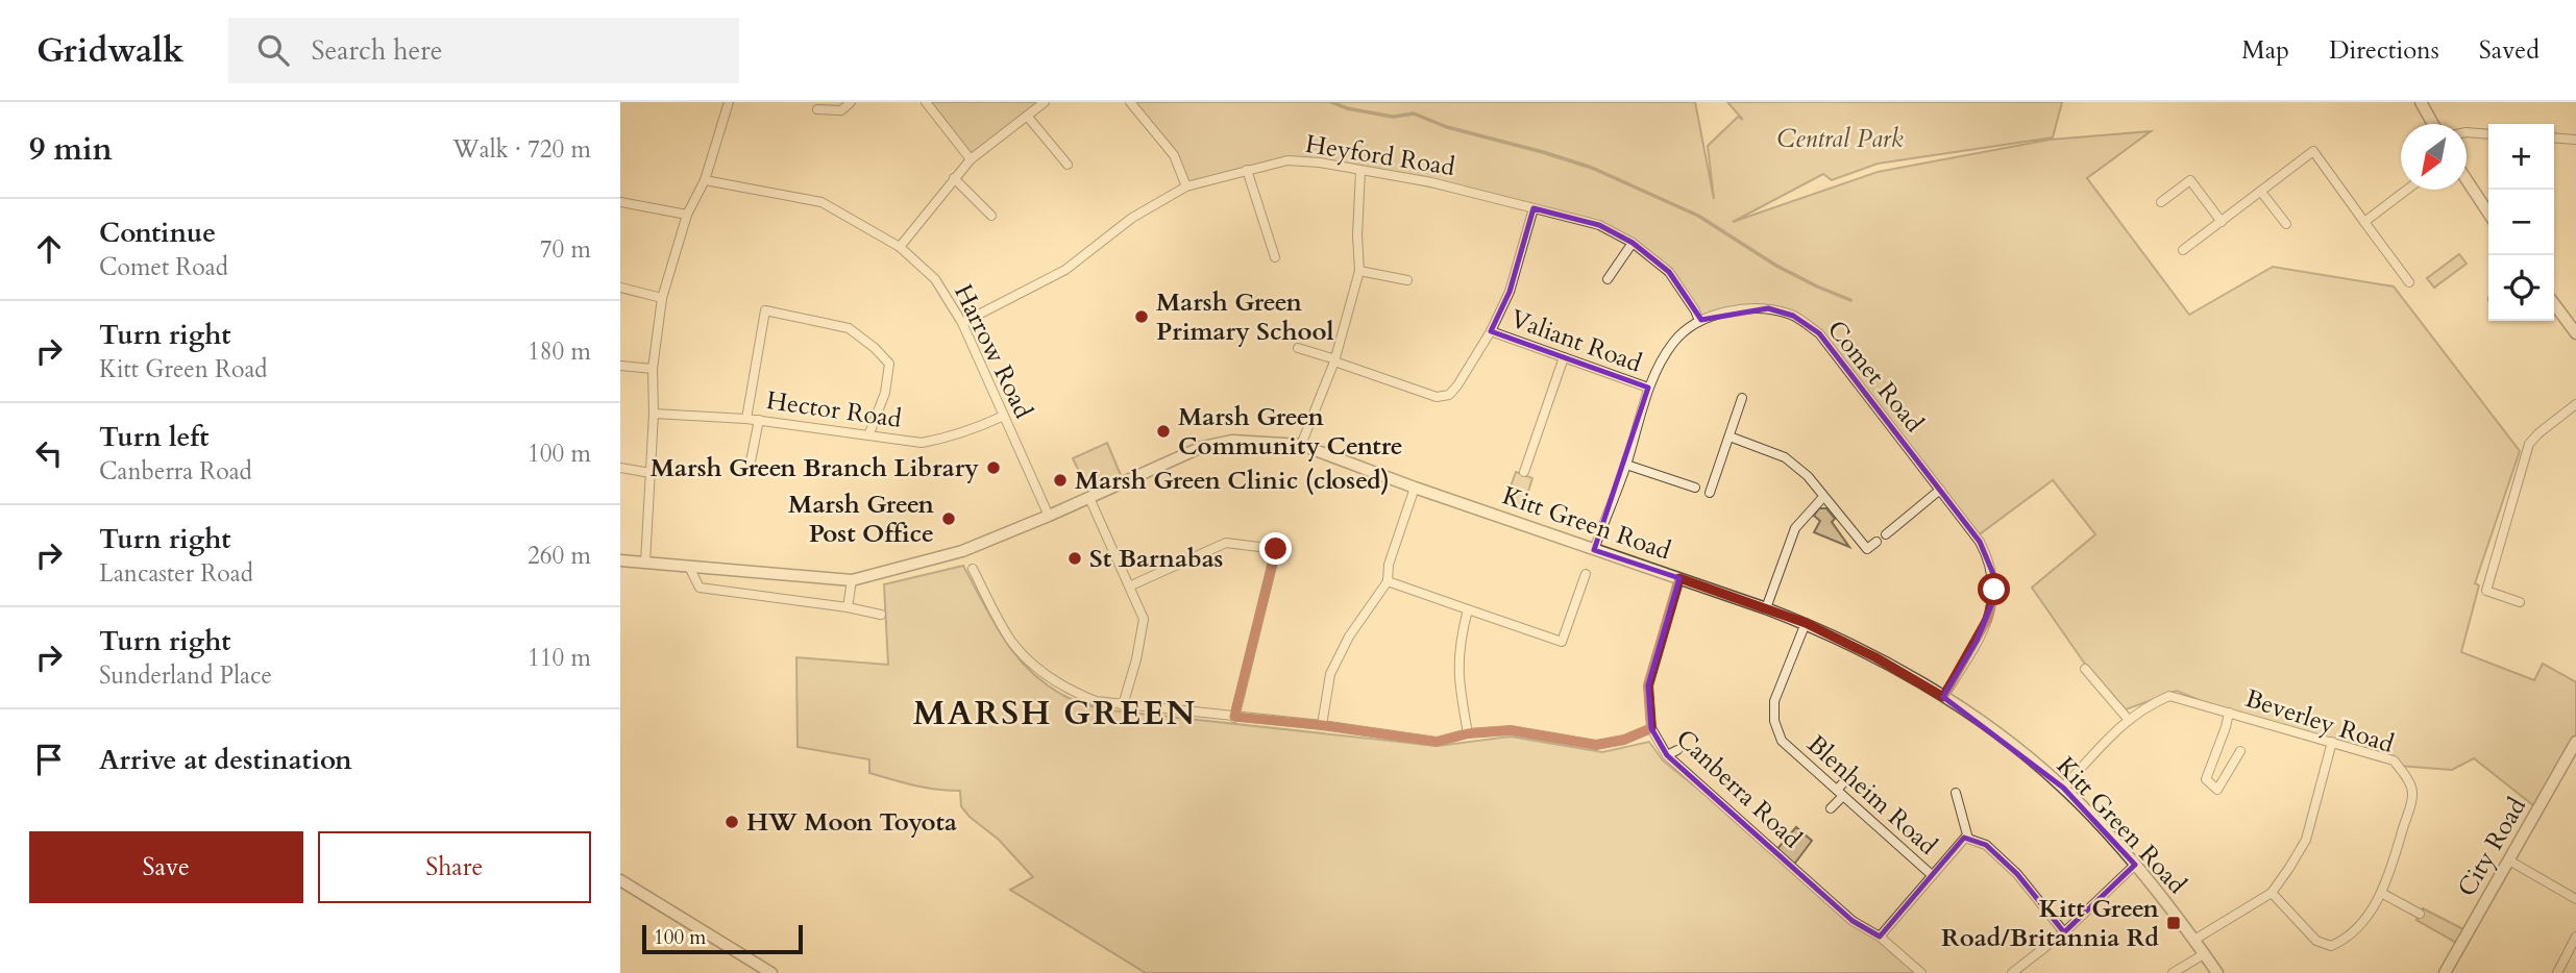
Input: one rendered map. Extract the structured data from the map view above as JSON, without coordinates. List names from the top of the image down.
{
  "streets": {
    "street": [
      "Heyford Road",
      "Valiant Road",
      "Harrow Road",
      "Comet Road",
      "Hector Road",
      "Kitt Green Road",
      "Beverley Road",
      "Canberra Road",
      "Blenheim Road",
      "City Road"
    ]
  },
  "crossings": [
    ["Heyford Road", "Harrow Road"],
    ["Heyford Road", "Comet Road"],
    ["Valiant Road", "Comet Road"],
    ["Harrow Road", "Hector Road"],
    ["Harrow Road", "Kitt Green Road"],
    ["Comet Road", "Kitt Green Road"],
    ["Kitt Green Road", "Beverley Road"],
    ["Kitt Green Road", "Canberra Road"],
    ["Kitt Green Road", "Blenheim Road"]
  ],
  "districts": ["MARSH GREEN"],
  "parks": ["Central Park"],
  "places": {
    "other": [
      "Marsh Green Primary School",
      "Marsh Green Community Centre",
      "Marsh Green Branch Library",
      "Marsh Green Clinic (closed)",
      "Marsh Green Post Office",
      "St Barnabas",
      "HW Moon Toyota"
    ],
    "transit": ["Kitt Green Road/Britannia Rd"]
  },
  "scale_bar": "100 m",
  "north": "bottom left",
  "page": {
    "header": "Gridwalk",
    "search": "Search here",
    "nav": ["Map", "Directions", "Saved"],
    "heading": ["9 min", "Walk · 720 m"],
    "map_buttons": ["+", "−"],
    "list": [
      ["Continue", "Comet Road", "70 m"],
      ["Turn right", "Kitt Green Road", "180 m"],
      ["Turn left", "Canberra Road", "100 m"],
      ["Turn right", "Lancaster Road", "260 m"],
      ["Turn right", "Sunderland Place", "110 m"],
      "Arrive at destination"
    ],
    "buttons": ["Save", "Share"],
    "scale": "100 m"
  }
}
